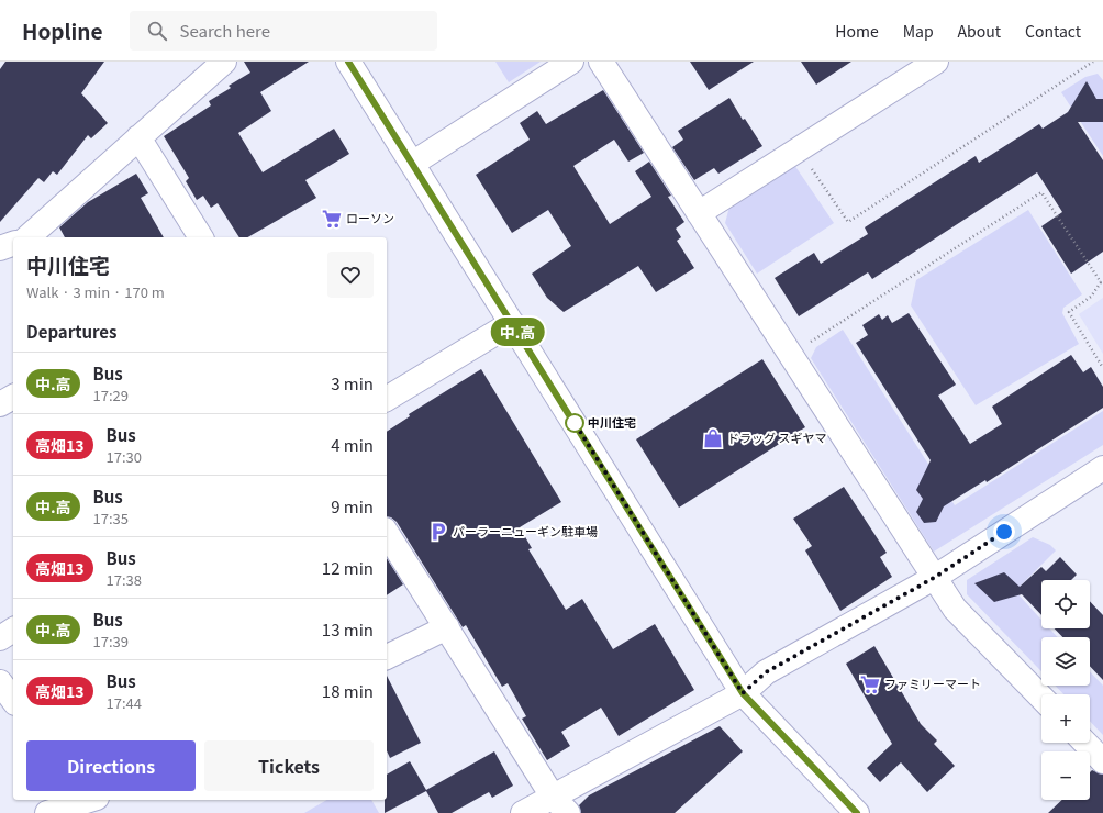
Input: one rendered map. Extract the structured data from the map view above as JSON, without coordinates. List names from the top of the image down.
{
  "places": {
    "supermarket": ["ローソン", "ファミリーマート"],
    "other": ["中川住宅"],
    "shop": ["ドラッグ スギヤマ"],
    "parking": ["パーラーニューギン駐車場"]
  },
  "lines": ["bus line 中.高"],
  "page": {
    "header": "Hopline",
    "search": "Search here",
    "nav": [
      "Home",
      "Map",
      "About",
      "Contact"
    ],
    "on_map": "中.高",
    "heading": [
      ["中川住宅", "Walk · 3 min · 170 m"],
      "Departures"
    ],
    "list": [
      {
        "mark": "中.高",
        "name": "Bus",
        "note": "17:29",
        "value": "3 min"
      },
      {
        "mark": "高畑13",
        "name": "Bus",
        "note": "17:30",
        "value": "4 min"
      },
      {
        "mark": "中.高",
        "name": "Bus",
        "note": "17:35",
        "value": "9 min"
      },
      {
        "mark": "高畑13",
        "name": "Bus",
        "note": "17:38",
        "value": "12 min"
      },
      {
        "mark": "中.高",
        "name": "Bus",
        "note": "17:39",
        "value": "13 min"
      },
      {
        "mark": "高畑13",
        "name": "Bus",
        "note": "17:44",
        "value": "18 min"
      }
    ],
    "map_buttons": ["+", "−"],
    "buttons": ["Directions", "Tickets"]
  }
}
